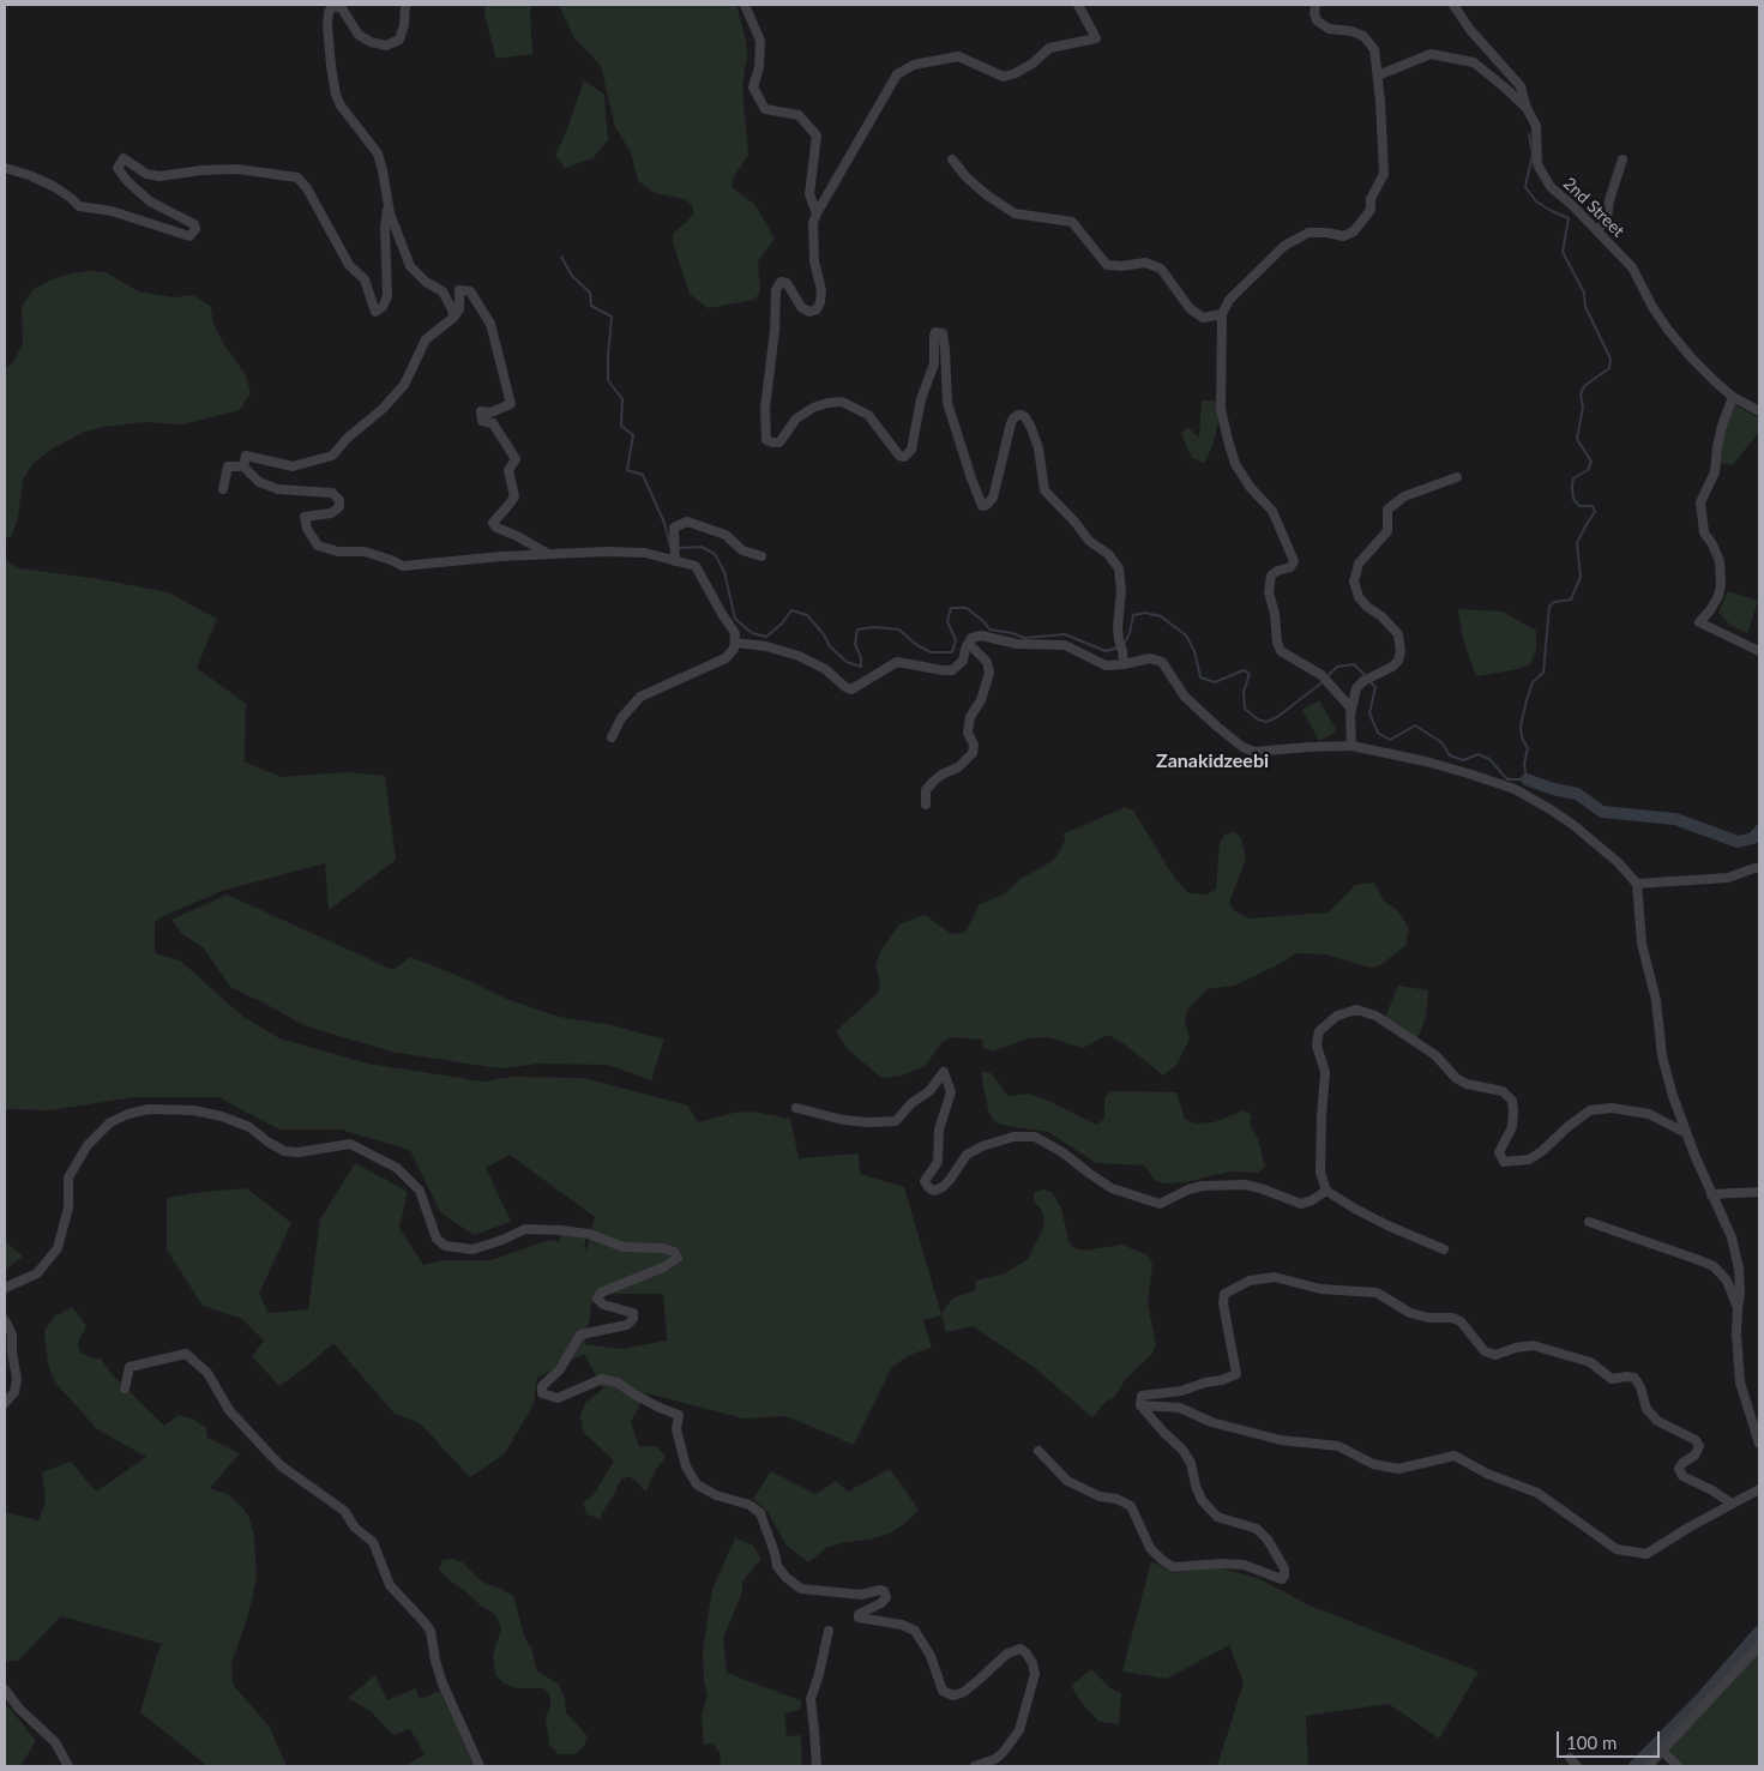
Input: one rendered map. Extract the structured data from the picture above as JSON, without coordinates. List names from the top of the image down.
{
  "streets": {
    "street": ["2nd Street"]
  },
  "districts": ["Zanakidzeebi"],
  "scale_bar": "100 m"
}
